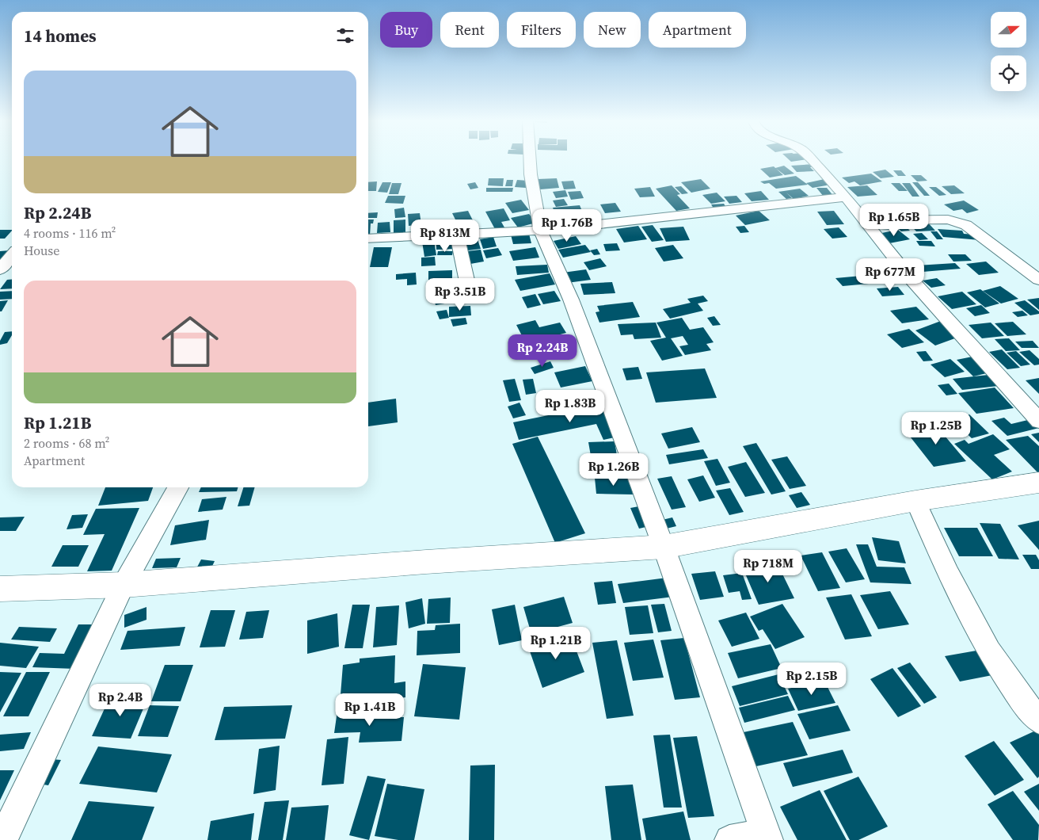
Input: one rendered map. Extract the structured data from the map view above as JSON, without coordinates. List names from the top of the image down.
{
  "north": "right",
  "page": {
    "chip": [
      "Buy",
      "Rent",
      "Filters",
      "New",
      "Apartment"
    ],
    "heading": "14 homes",
    "list": [
      {
        "name": "Rp 2.24B",
        "note": "4 rooms · 116 m² · House"
      },
      {
        "name": "Rp 1.21B",
        "note": "2 rooms · 68 m² · Apartment"
      }
    ],
    "price": [
      "Rp 1.65B",
      "Rp 1.76B",
      "Rp 813M",
      "Rp 677M",
      "Rp 3.51B",
      "Rp 2.24B",
      "Rp 1.83B",
      "Rp 1.25B",
      "Rp 1.26B",
      "Rp 718M",
      "Rp 1.21B",
      "Rp 2.15B",
      "Rp 2.4B",
      "Rp 1.41B"
    ]
  }
}
